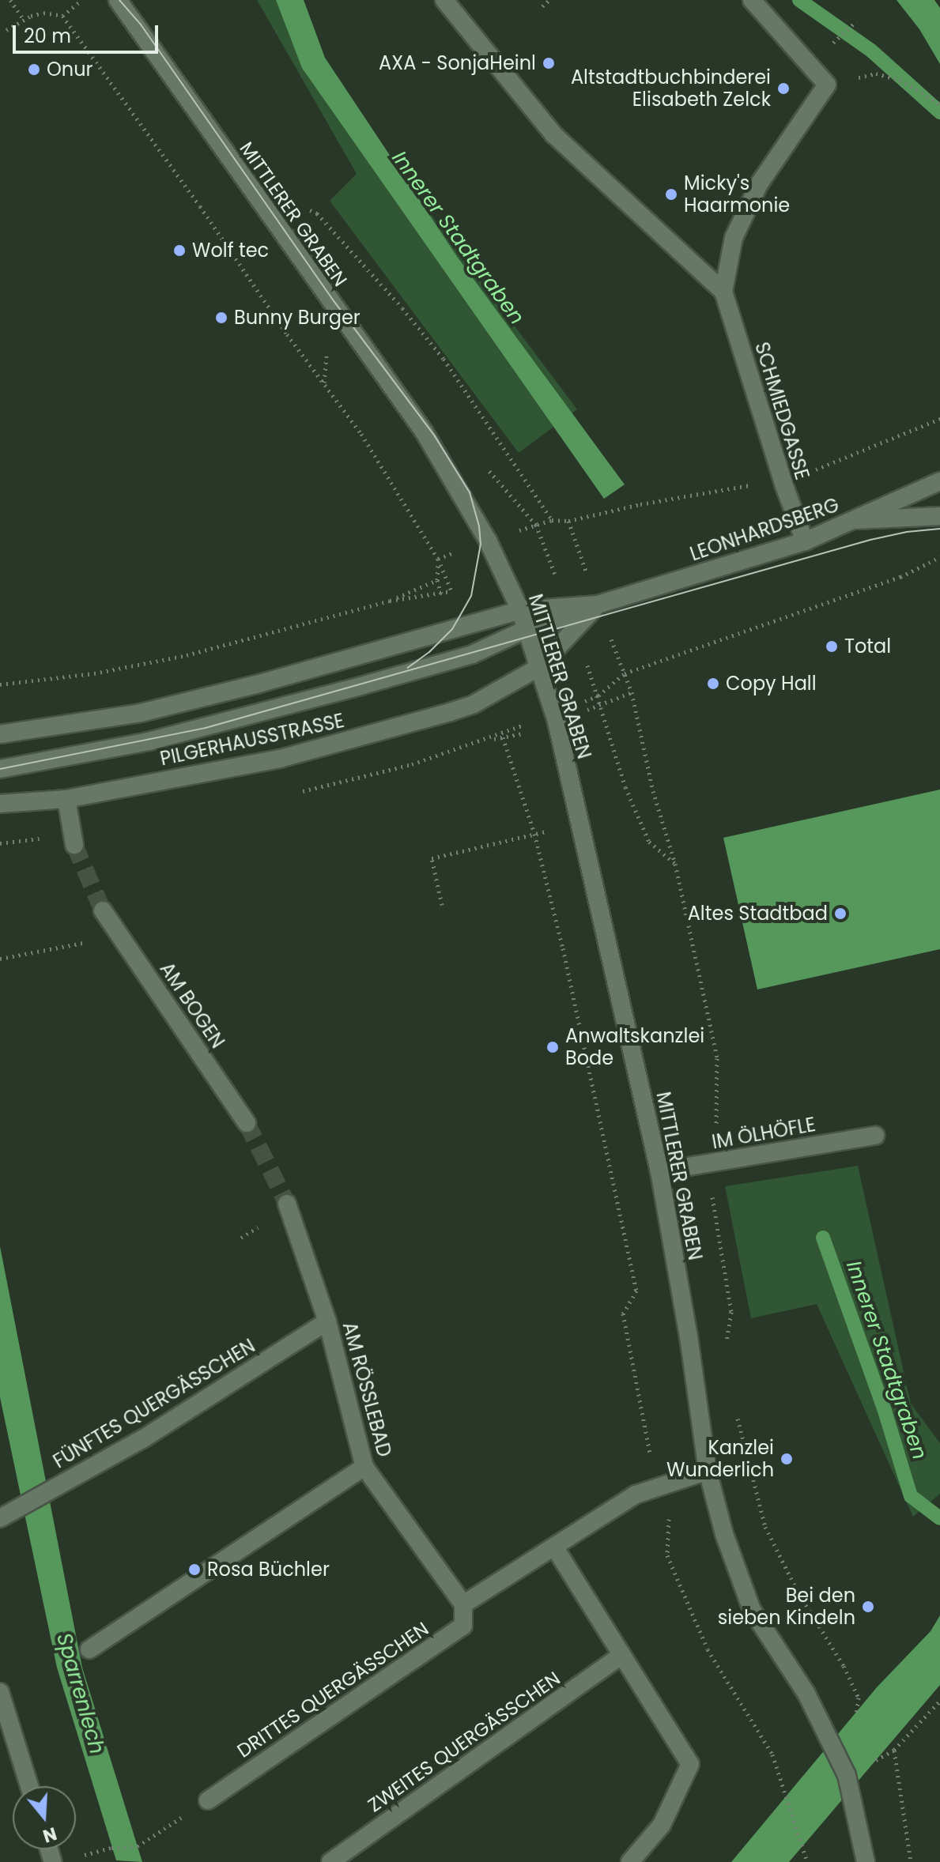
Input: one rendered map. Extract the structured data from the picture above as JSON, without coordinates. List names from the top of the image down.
{
  "streets": {
    "street": [
      "MITTLERER GRABEN",
      "SCHMIEDGASSE",
      "LEONHARDSBERG",
      "PILGERHAUSSTRASSE",
      "AM BOGEN",
      "IM ÖLHÖFLE",
      "AM RÖSSLEBAD",
      "FÜNFTES QUERGÄSSCHEN",
      "DRITTES QUERGÄSSCHEN",
      "ZWEITES QUERGÄSSCHEN"
    ]
  },
  "crossings": [
    ["MITTLERER GRABEN", "LEONHARDSBERG"],
    ["MITTLERER GRABEN", "PILGERHAUSSTRASSE"],
    ["MITTLERER GRABEN", "IM ÖLHÖFLE"],
    ["SCHMIEDGASSE", "LEONHARDSBERG"],
    ["LEONHARDSBERG", "PILGERHAUSSTRASSE"],
    ["AM RÖSSLEBAD", "FÜNFTES QUERGÄSSCHEN"],
    ["AM RÖSSLEBAD", "DRITTES QUERGÄSSCHEN"]
  ],
  "water": ["Innerer Stadtgraben", "Sparrenlech"],
  "places": [
    "AXA - SonjaHeinl",
    "Onur",
    "Altstadtbuchbinderei Elisabeth Zelck",
    "Micky's Haarmonie",
    "Wolf tec",
    "Bunny Burger",
    "Total",
    "Copy Hall",
    "Altes Stadtbad",
    "Anwaltskanzlei Bode",
    "Kanzlei Wunderlich",
    "Rosa Büchler",
    "Bei den sieben Kindeln"
  ],
  "scale_bar": "20 m",
  "north": "bottom"
}
